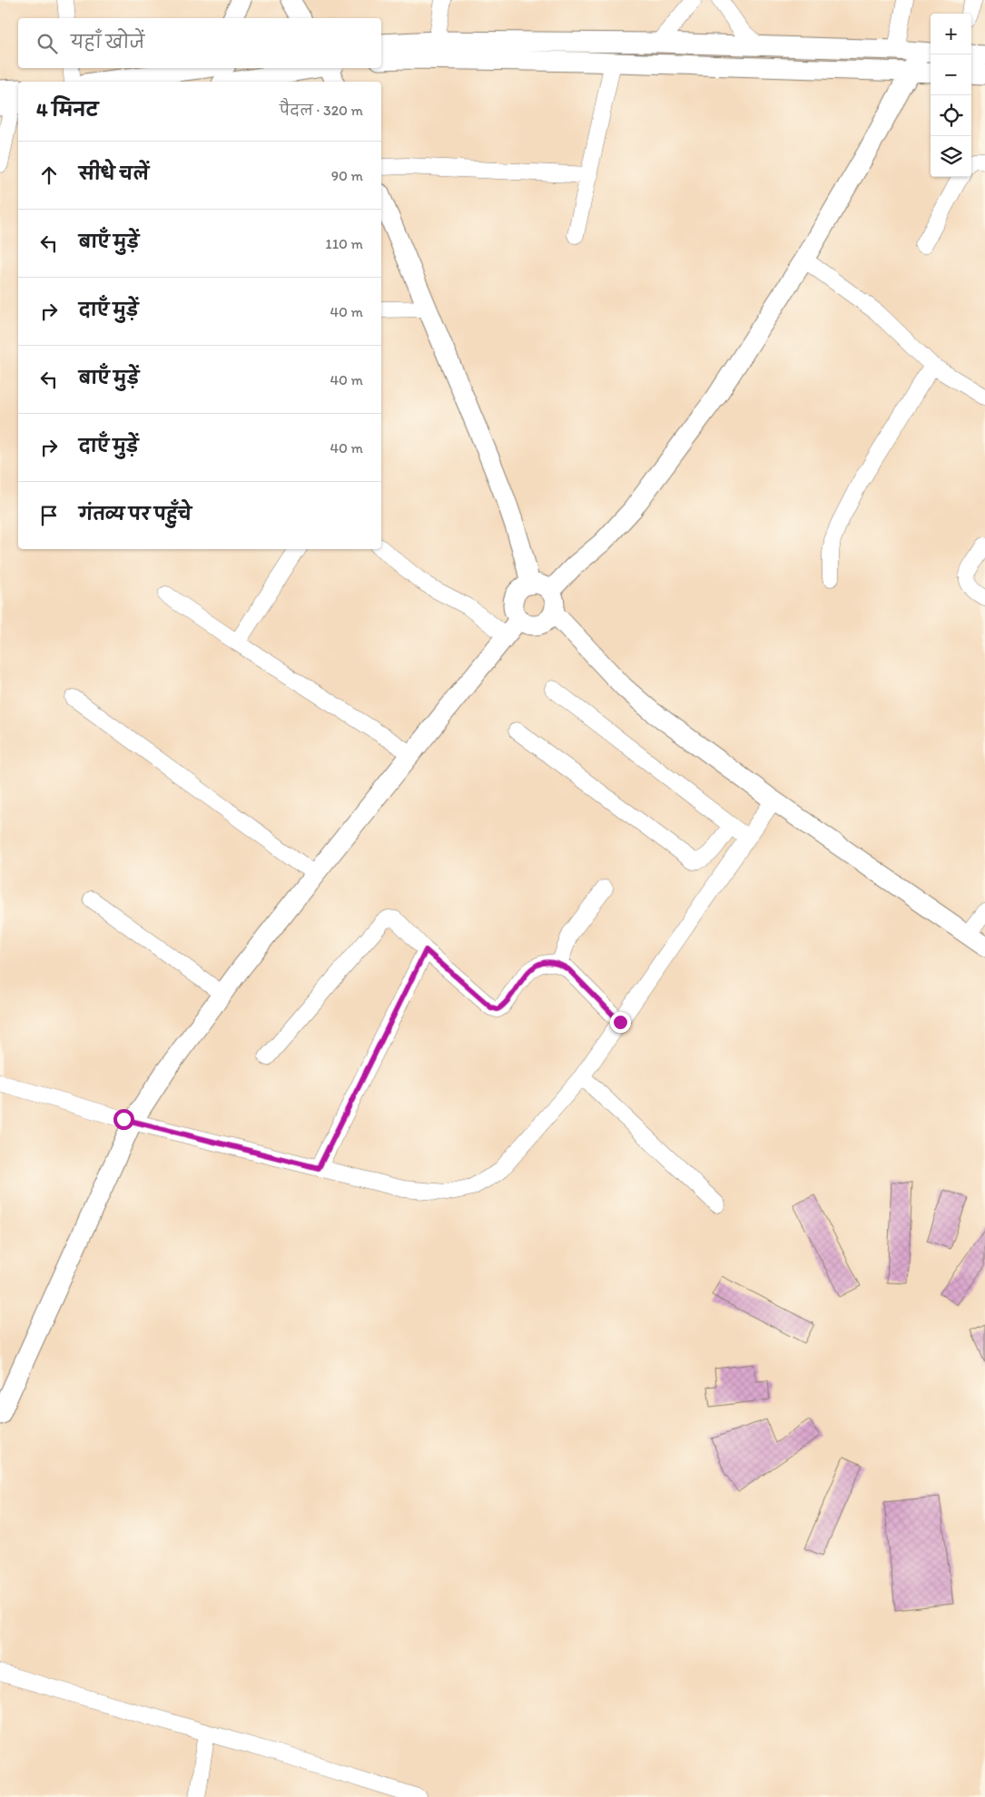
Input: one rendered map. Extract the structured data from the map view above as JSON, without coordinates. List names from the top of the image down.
{
  "page": {
    "map_buttons": ["+", "−"],
    "search": "यहाँ खोजें",
    "heading": ["4 मिनट", "पैदल · 320 m"],
    "list": [
      ["सीधे चलें", "90 m"],
      ["बाएँ मुड़ें", "110 m"],
      ["दाएँ मुड़ें", "40 m"],
      ["बाएँ मुड़ें", "40 m"],
      ["दाएँ मुड़ें", "40 m"],
      "गंतव्य पर पहुँचे"
    ]
  }
}
